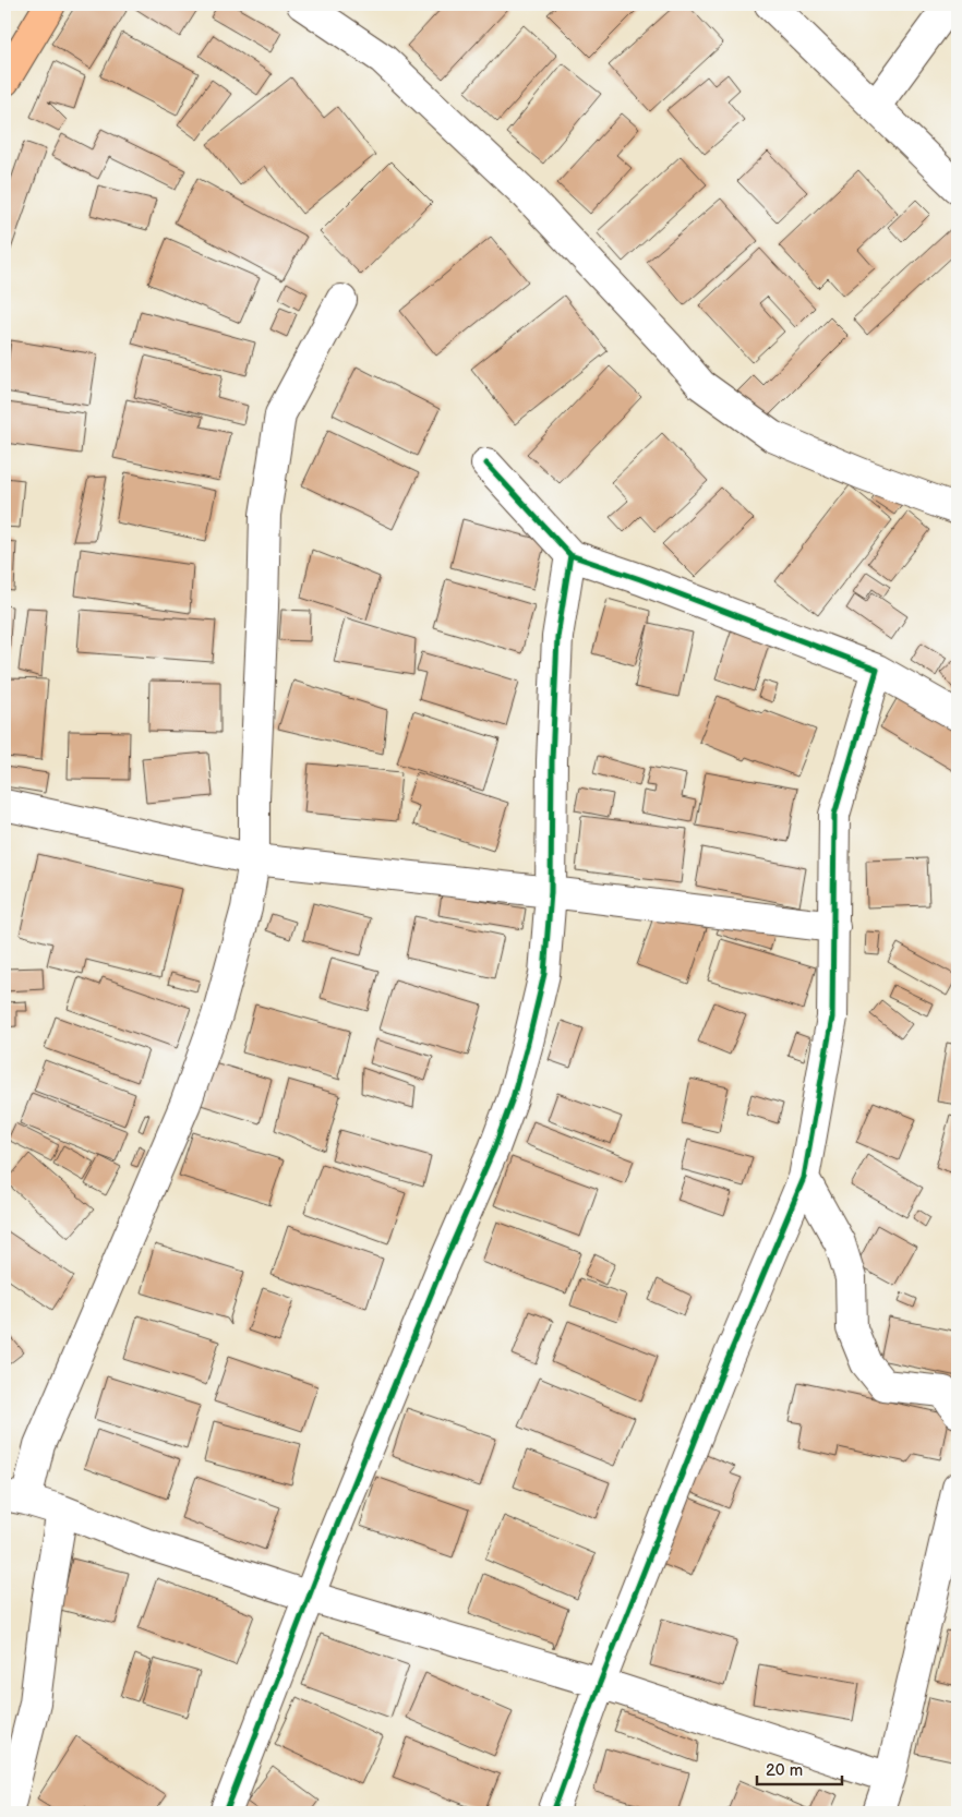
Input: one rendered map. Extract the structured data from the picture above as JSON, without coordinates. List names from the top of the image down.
{
  "scale_bar": "20 m"
}
